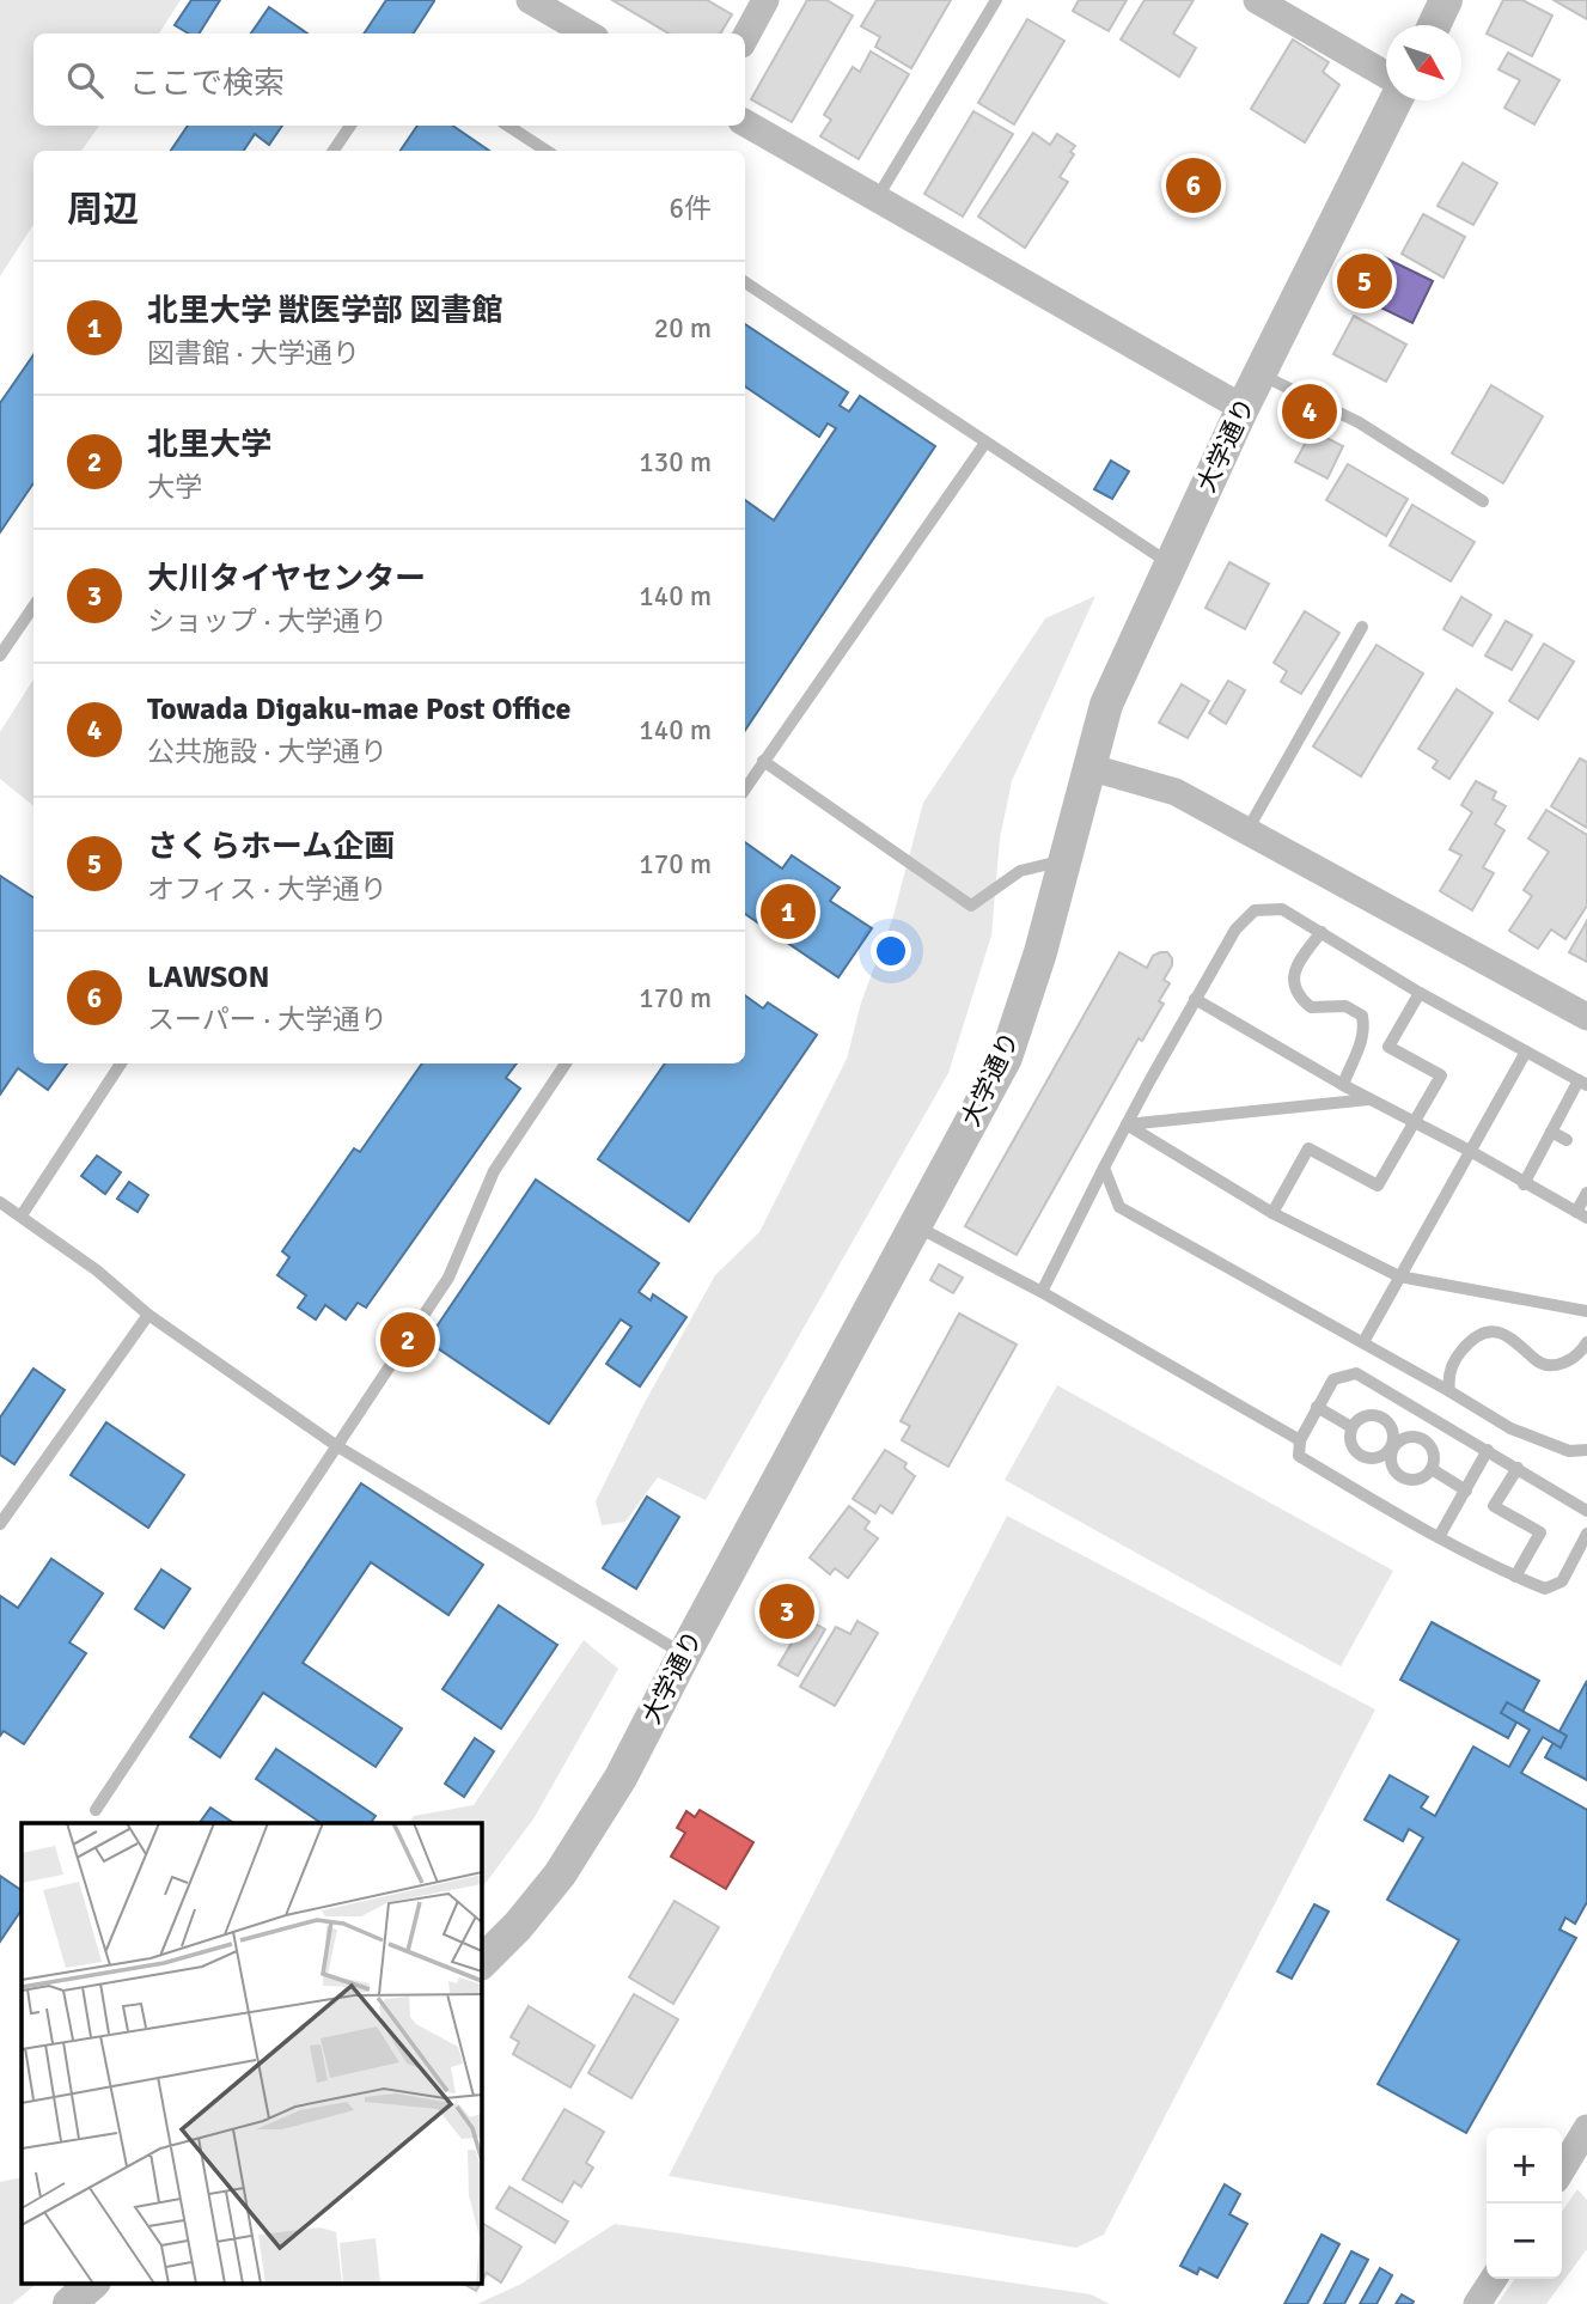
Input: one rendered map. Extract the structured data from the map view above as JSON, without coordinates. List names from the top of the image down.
{
  "streets": {
    "street": ["大学通り"]
  },
  "north": "bottom right",
  "page": {
    "search": "ここで検索",
    "heading": ["周辺", "6件"],
    "pins": [
      "6",
      "5",
      "4",
      "1",
      "2",
      "3"
    ],
    "list": [
      {
        "mark": "1",
        "name": "北里大学 獣医学部 図書館",
        "note": "図書館 · 大学通り",
        "value": "20 m"
      },
      {
        "mark": "2",
        "name": "北里大学",
        "note": "大学",
        "value": "130 m"
      },
      {
        "mark": "3",
        "name": "大川タイヤセンター",
        "note": "ショップ · 大学通り",
        "value": "140 m"
      },
      {
        "mark": "4",
        "name": "Towada Digaku-mae Post Office",
        "note": "公共施設 · 大学通り",
        "value": "140 m"
      },
      {
        "mark": "5",
        "name": "さくらホーム企画",
        "note": "オフィス · 大学通り",
        "value": "170 m"
      },
      {
        "mark": "6",
        "name": "LAWSON",
        "note": "スーパー · 大学通り",
        "value": "170 m"
      }
    ],
    "map_buttons": ["+", "−"]
  }
}
